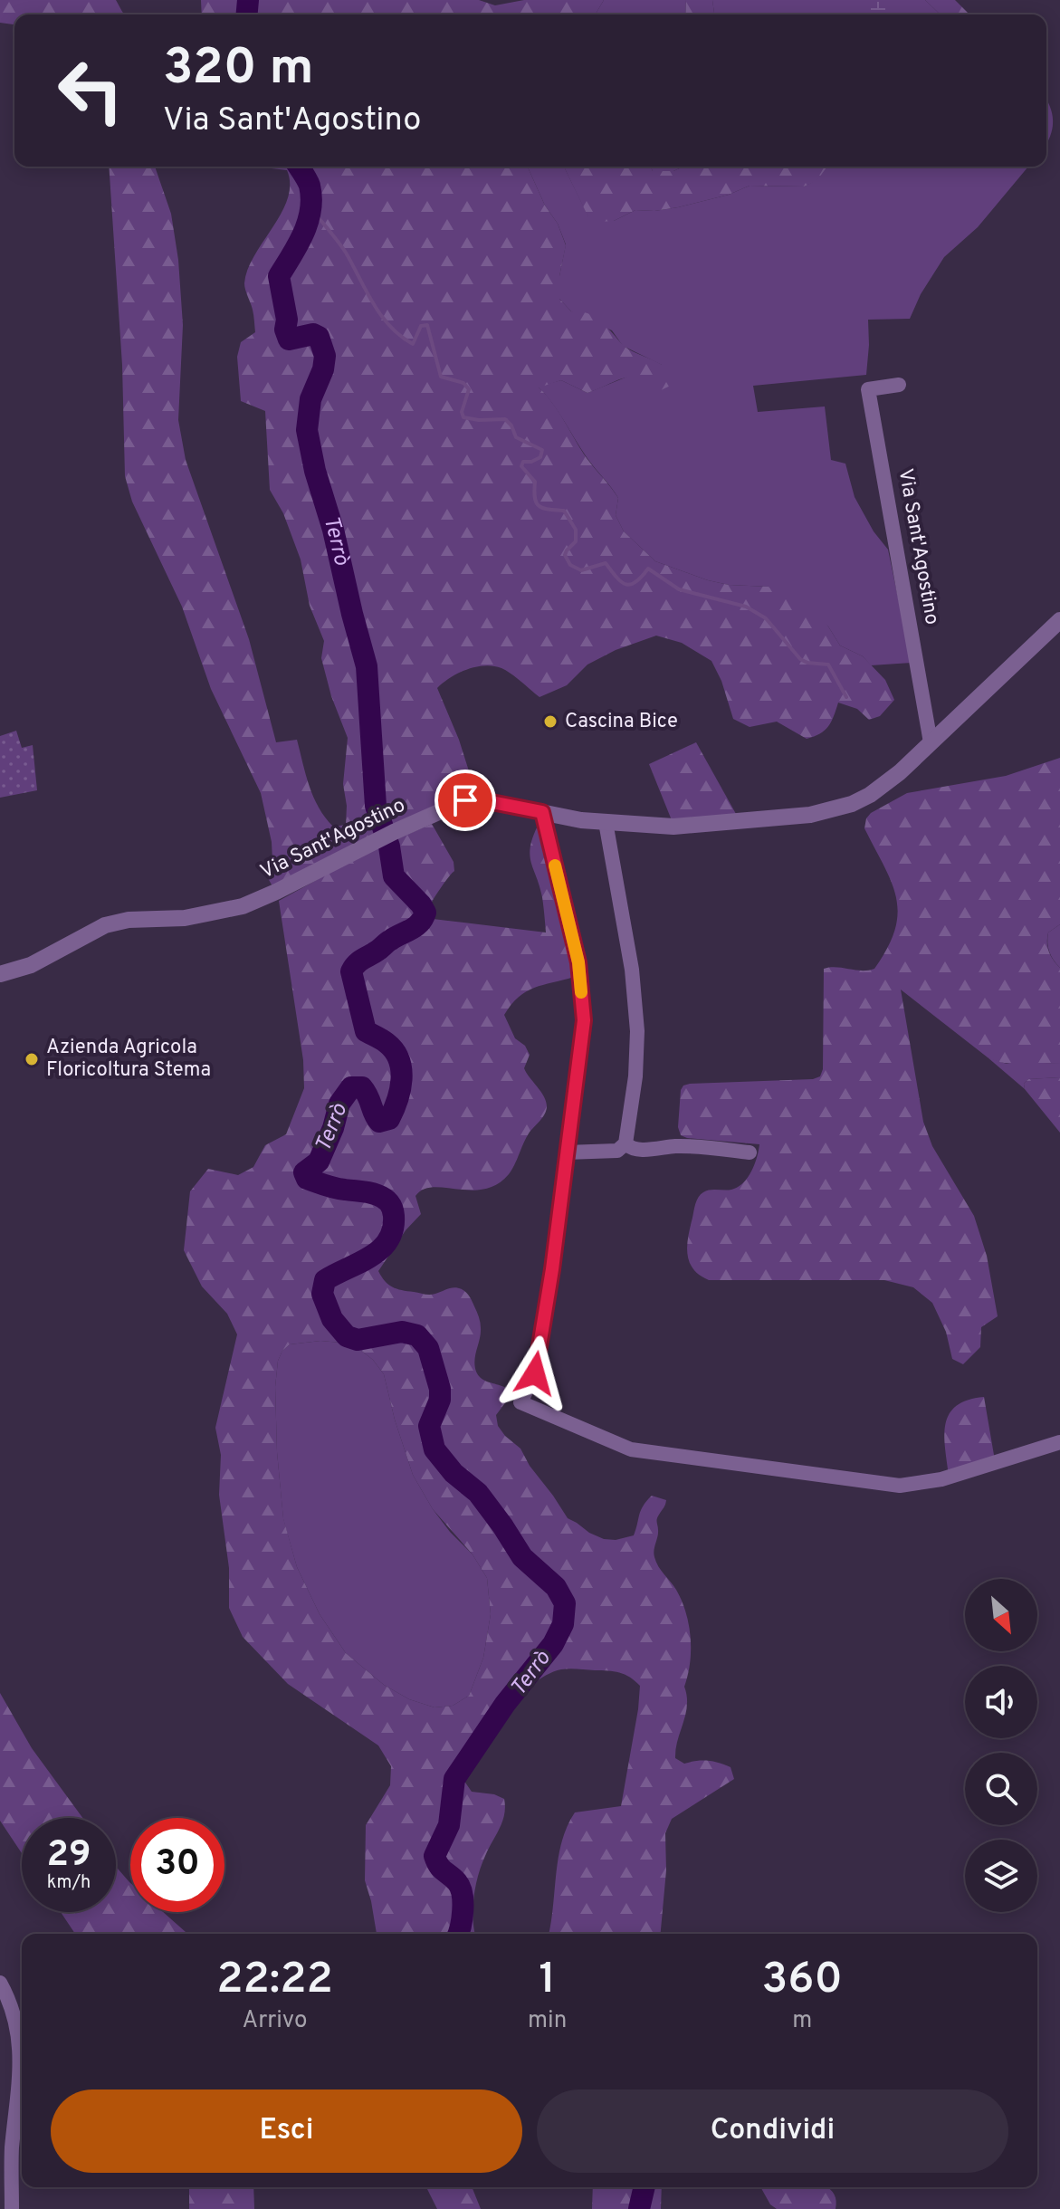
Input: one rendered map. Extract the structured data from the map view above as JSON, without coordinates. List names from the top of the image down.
{
  "streets": {
    "street": ["Via Sant'Agostino"]
  },
  "water": ["Terrò"],
  "places": ["Cascina Bice", "Azienda Agricola Floricoltura Stema"],
  "north": "bottom right",
  "page": {
    "turn": ["320 m", "Via Sant'Agostino"],
    "speed": "29 km/h",
    "limit": "30",
    "eta": [
      "22:22",
      "Arrivo",
      "1",
      "min",
      "360",
      "m"
    ],
    "buttons": ["Esci", "Condividi"]
  }
}
